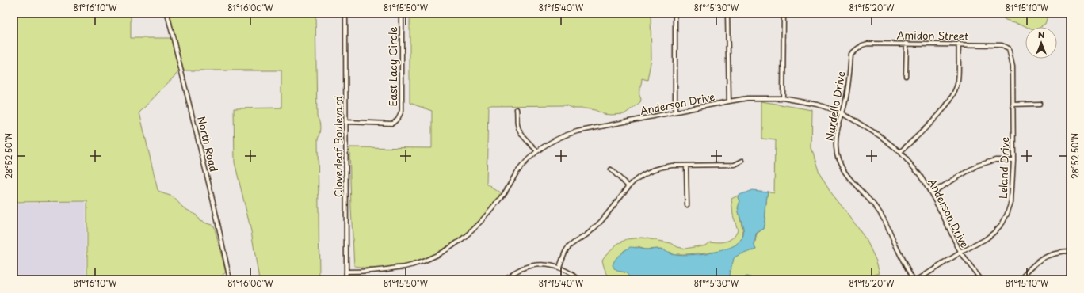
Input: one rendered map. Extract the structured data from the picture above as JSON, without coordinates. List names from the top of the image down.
{
  "streets": {
    "street": [
      "Amidon Street",
      "East Lacy Circle",
      "Anderson Drive",
      "Nardello Drive",
      "North Road",
      "Cloverleaf Boulevard",
      "Leland Drive"
    ]
  },
  "crossings": [
    ["Amidon Street", "Nardello Drive"],
    ["Amidon Street", "Leland Drive"],
    ["East Lacy Circle", "Cloverleaf Boulevard"],
    ["Anderson Drive", "Nardello Drive"],
    ["Anderson Drive", "Cloverleaf Boulevard"],
    ["Anderson Drive", "Leland Drive"]
  ],
  "north": "top",
  "coordinates": [
    "81°16'10\"W",
    "81°16'00\"W",
    "81°15'50\"W",
    "81°15'40\"W",
    "81°15'30\"W",
    "81°15'20\"W",
    "81°15'10\"W",
    "28°52'50\"N"
  ]
}
